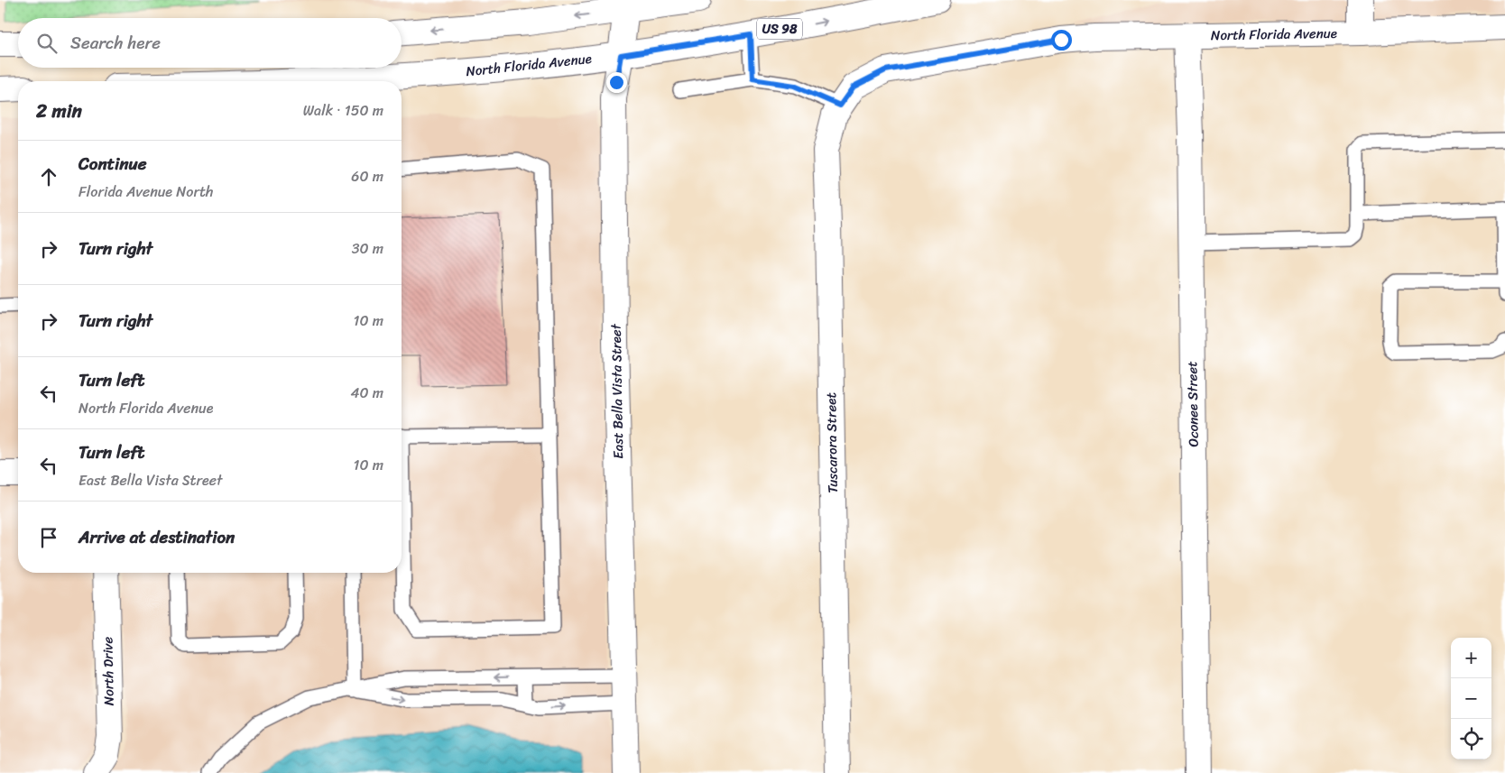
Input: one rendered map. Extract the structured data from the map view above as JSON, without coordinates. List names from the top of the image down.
{
  "streets": {
    "street": [
      "US 98",
      "North Florida Avenue",
      "East Bella Vista Street",
      "Oconee Street",
      "Tuscarora Street",
      "North Drive"
    ]
  },
  "crossings": [
    ["North Florida Avenue", "East Bella Vista Street"],
    ["North Florida Avenue", "Oconee Street"],
    ["North Florida Avenue", "Tuscarora Street"]
  ],
  "page": {
    "search": "Search here",
    "heading": ["2 min", "Walk · 150 m"],
    "list": [
      ["Continue", "Florida Avenue North", "60 m"],
      ["Turn right", "30 m"],
      ["Turn right", "10 m"],
      ["Turn left", "North Florida Avenue", "40 m"],
      ["Turn left", "East Bella Vista Street", "10 m"],
      "Arrive at destination"
    ],
    "map_buttons": ["+", "−"]
  }
}
